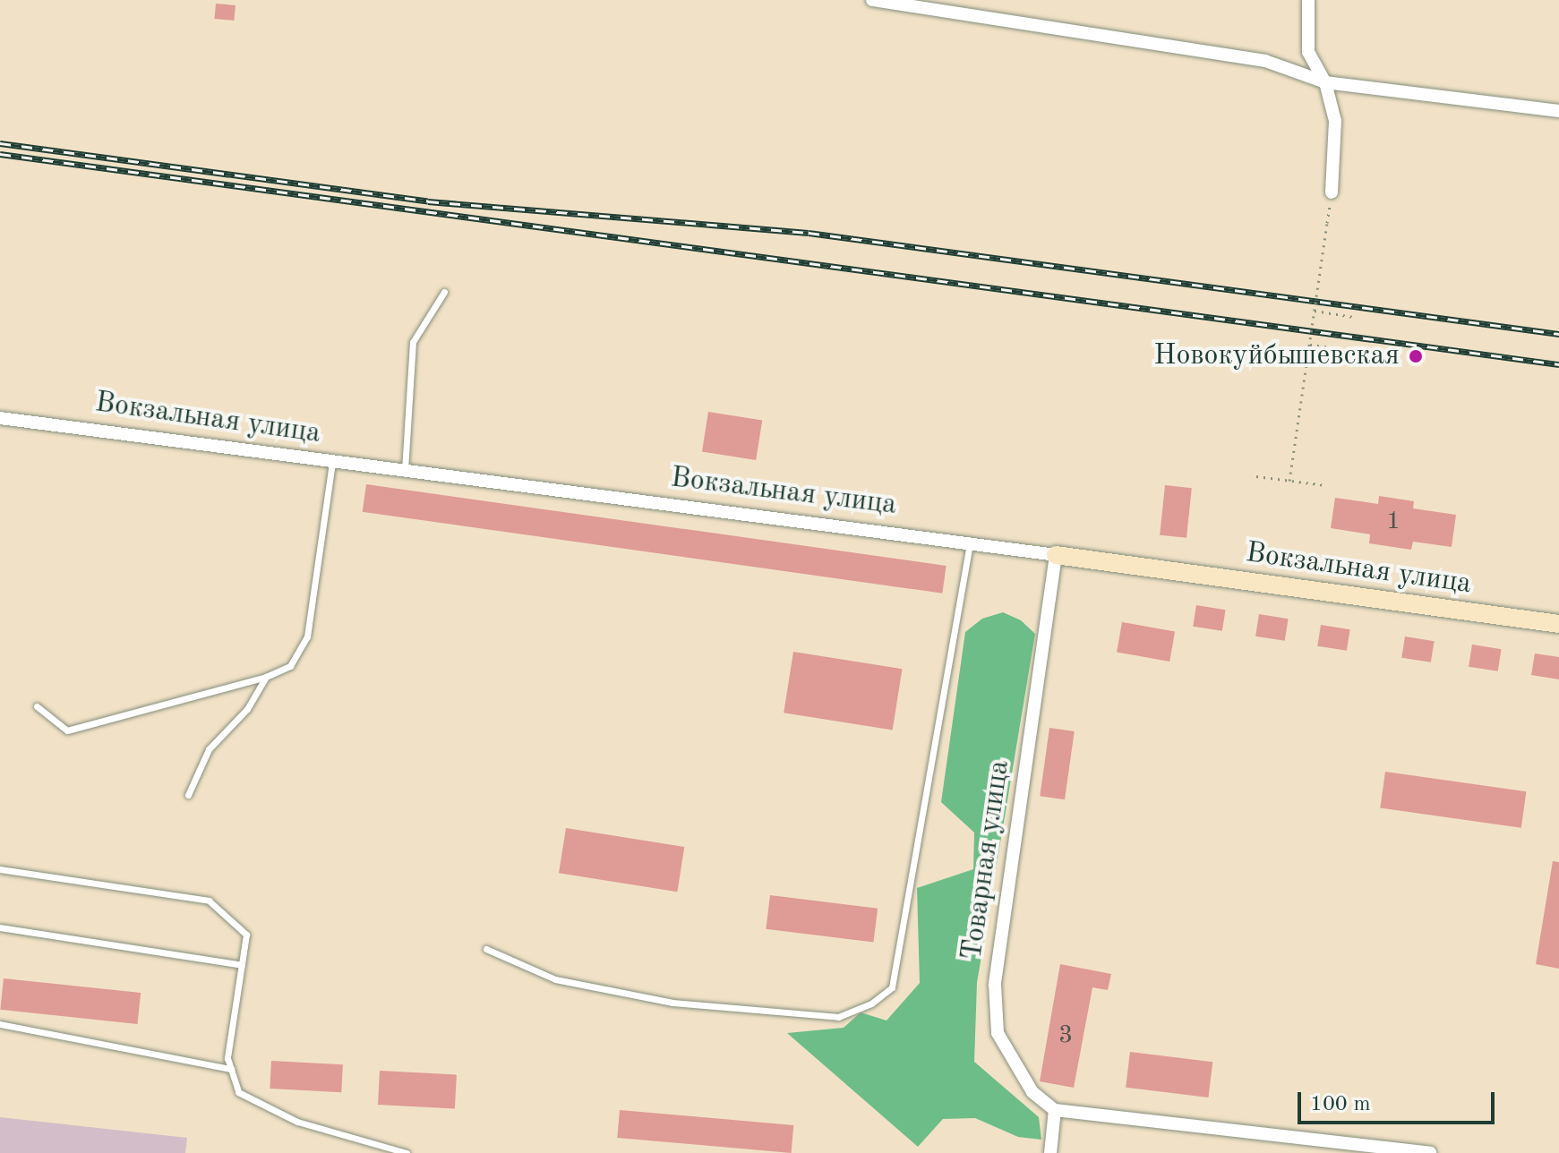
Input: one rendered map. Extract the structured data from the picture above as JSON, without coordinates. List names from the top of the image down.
{
  "streets": {
    "street": ["Вокзальная улица", "Товарная улица"]
  },
  "crossings": [
    ["Вокзальная улица", "Товарная улица"]
  ],
  "places": ["Новокуйбышевская"],
  "house_numbers": ["1", "3"],
  "scale_bar": "100 m"
}
